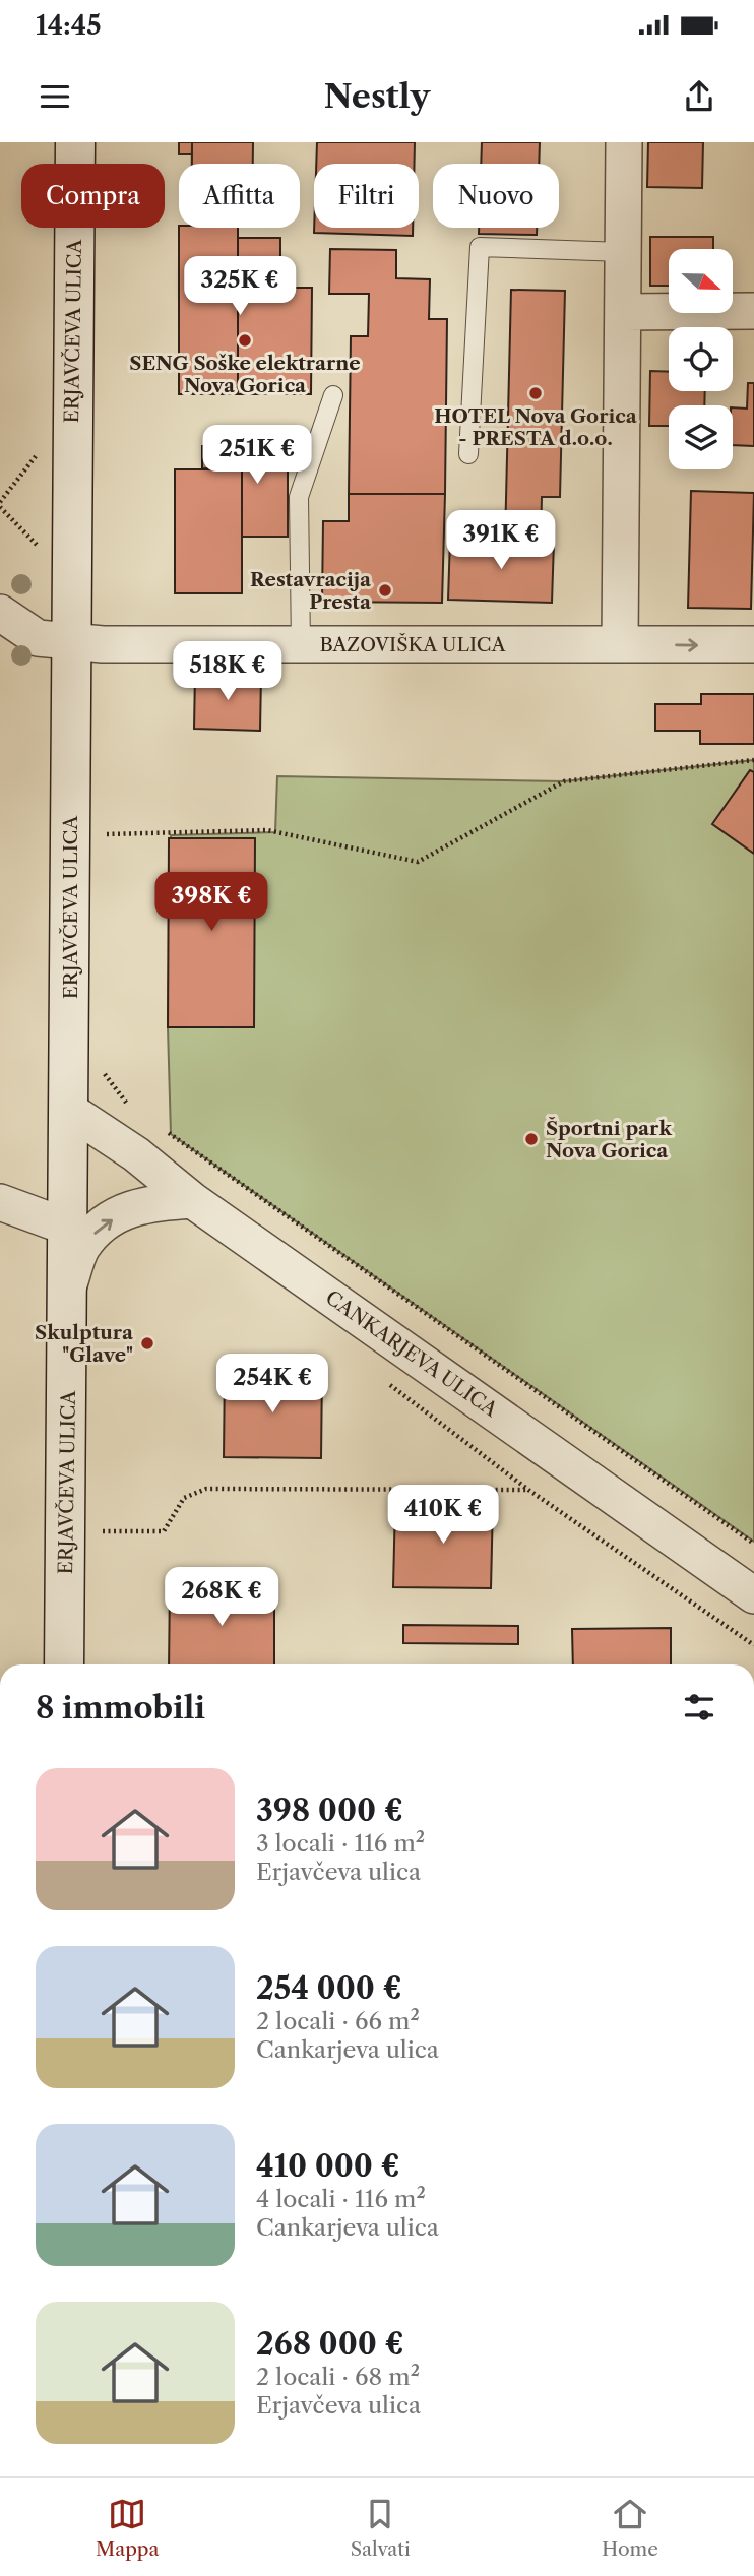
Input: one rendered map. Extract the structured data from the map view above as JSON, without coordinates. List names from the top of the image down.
{
  "streets": {
    "main road": ["ERJAVČEVA ULICA"],
    "street": ["BAZOVIŠKA ULICA", "CANKARJEVA ULICA"]
  },
  "crossings": [
    ["ERJAVČEVA ULICA", "BAZOVIŠKA ULICA"],
    ["ERJAVČEVA ULICA", "CANKARJEVA ULICA"]
  ],
  "places": [
    "SENG Soške elektrarne Nova Gorica",
    "HOTEL Nova Gorica - PRESTA d.o.o.",
    "Restavracija Presta",
    "Športni park Nova Gorica",
    "Skulptura \"Glave\""
  ],
  "north": "right",
  "page": {
    "status": "14:45",
    "header": "Nestly",
    "chip": [
      "Compra",
      "Affitta",
      "Filtri",
      "Nuovo"
    ],
    "price": [
      "325K €",
      "251K €",
      "391K €",
      "518K €",
      "398K €",
      "254K €",
      "410K €",
      "268K €"
    ],
    "heading": "8 immobili",
    "list": [
      {
        "name": "398 000 €",
        "note": "3 locali · 116 m² · Erjavčeva ulica"
      },
      {
        "name": "254 000 €",
        "note": "2 locali · 66 m² · Cankarjeva ulica"
      },
      {
        "name": "410 000 €",
        "note": "4 locali · 116 m² · Cankarjeva ulica"
      },
      {
        "name": "268 000 €",
        "note": "2 locali · 68 m² · Erjavčeva ulica"
      }
    ],
    "tabs": ["Mappa", "Salvati", "Home"]
  }
}
